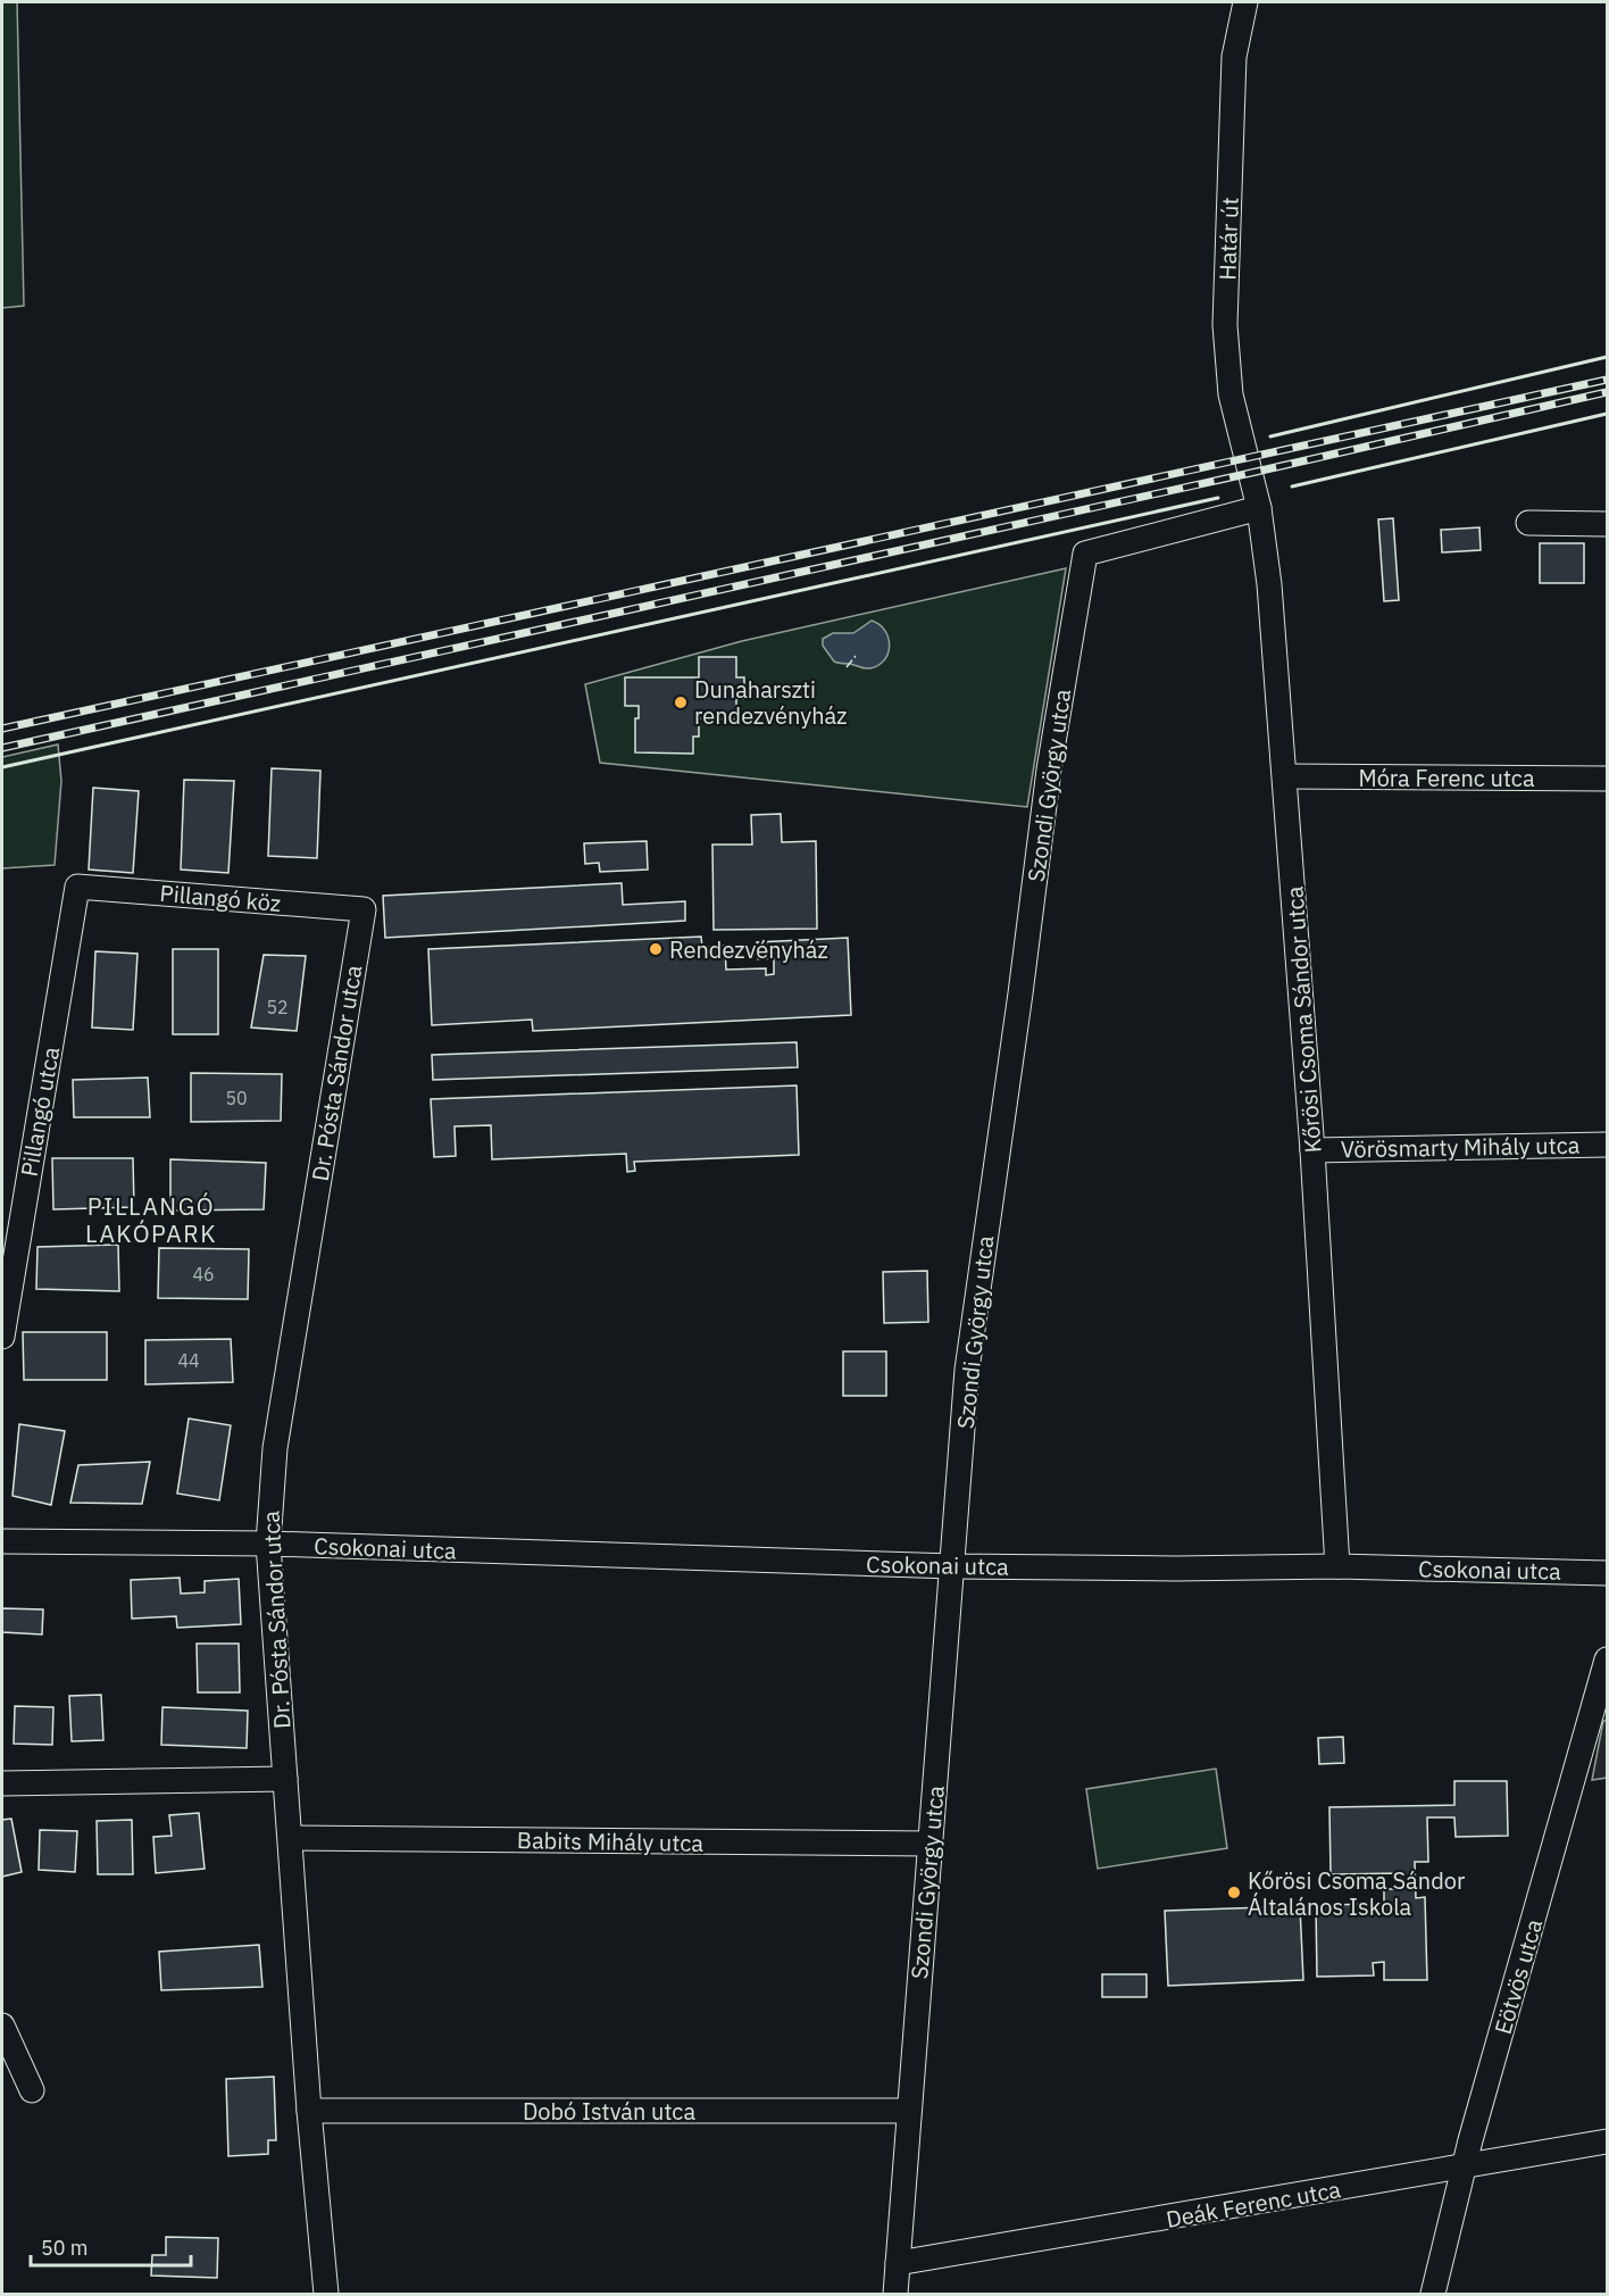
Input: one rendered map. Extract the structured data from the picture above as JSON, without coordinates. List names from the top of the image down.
{
  "streets": {
    "street": [
      "Határ út",
      "Móra Ferenc utca",
      "Szondi György utca",
      "Pillangó köz",
      "Kőrösi Csoma Sándor utca",
      "Dr. Pósta Sándor utca",
      "Pillangó utca",
      "Vörösmarty Mihály utca",
      "Csokonai utca",
      "Babits Mihály utca",
      "Eötvös utca",
      "Dobó István utca",
      "Deák Ferenc utca"
    ]
  },
  "crossings": [
    ["Határ út", "Kőrösi Csoma Sándor utca"],
    ["Móra Ferenc utca", "Kőrösi Csoma Sándor utca"],
    ["Szondi György utca", "Kőrösi Csoma Sándor utca"],
    ["Szondi György utca", "Csokonai utca"],
    ["Szondi György utca", "Babits Mihály utca"],
    ["Szondi György utca", "Dobó István utca"],
    ["Szondi György utca", "Deák Ferenc utca"],
    ["Pillangó köz", "Dr. Pósta Sándor utca"],
    ["Pillangó köz", "Pillangó utca"],
    ["Kőrösi Csoma Sándor utca", "Vörösmarty Mihály utca"],
    ["Kőrösi Csoma Sándor utca", "Csokonai utca"],
    ["Dr. Pósta Sándor utca", "Csokonai utca"],
    ["Dr. Pósta Sándor utca", "Babits Mihály utca"],
    ["Dr. Pósta Sándor utca", "Dobó István utca"],
    ["Eötvös utca", "Deák Ferenc utca"]
  ],
  "districts": ["PILLANGÓ LAKÓPARK"],
  "places": ["Dunaharszti rendezvényház", "Rendezvényház", "Kőrösi Csoma Sándor Általános Iskola"],
  "house_numbers": [
    "52",
    "50",
    "46",
    "44"
  ],
  "scale_bar": "50 m"
}
